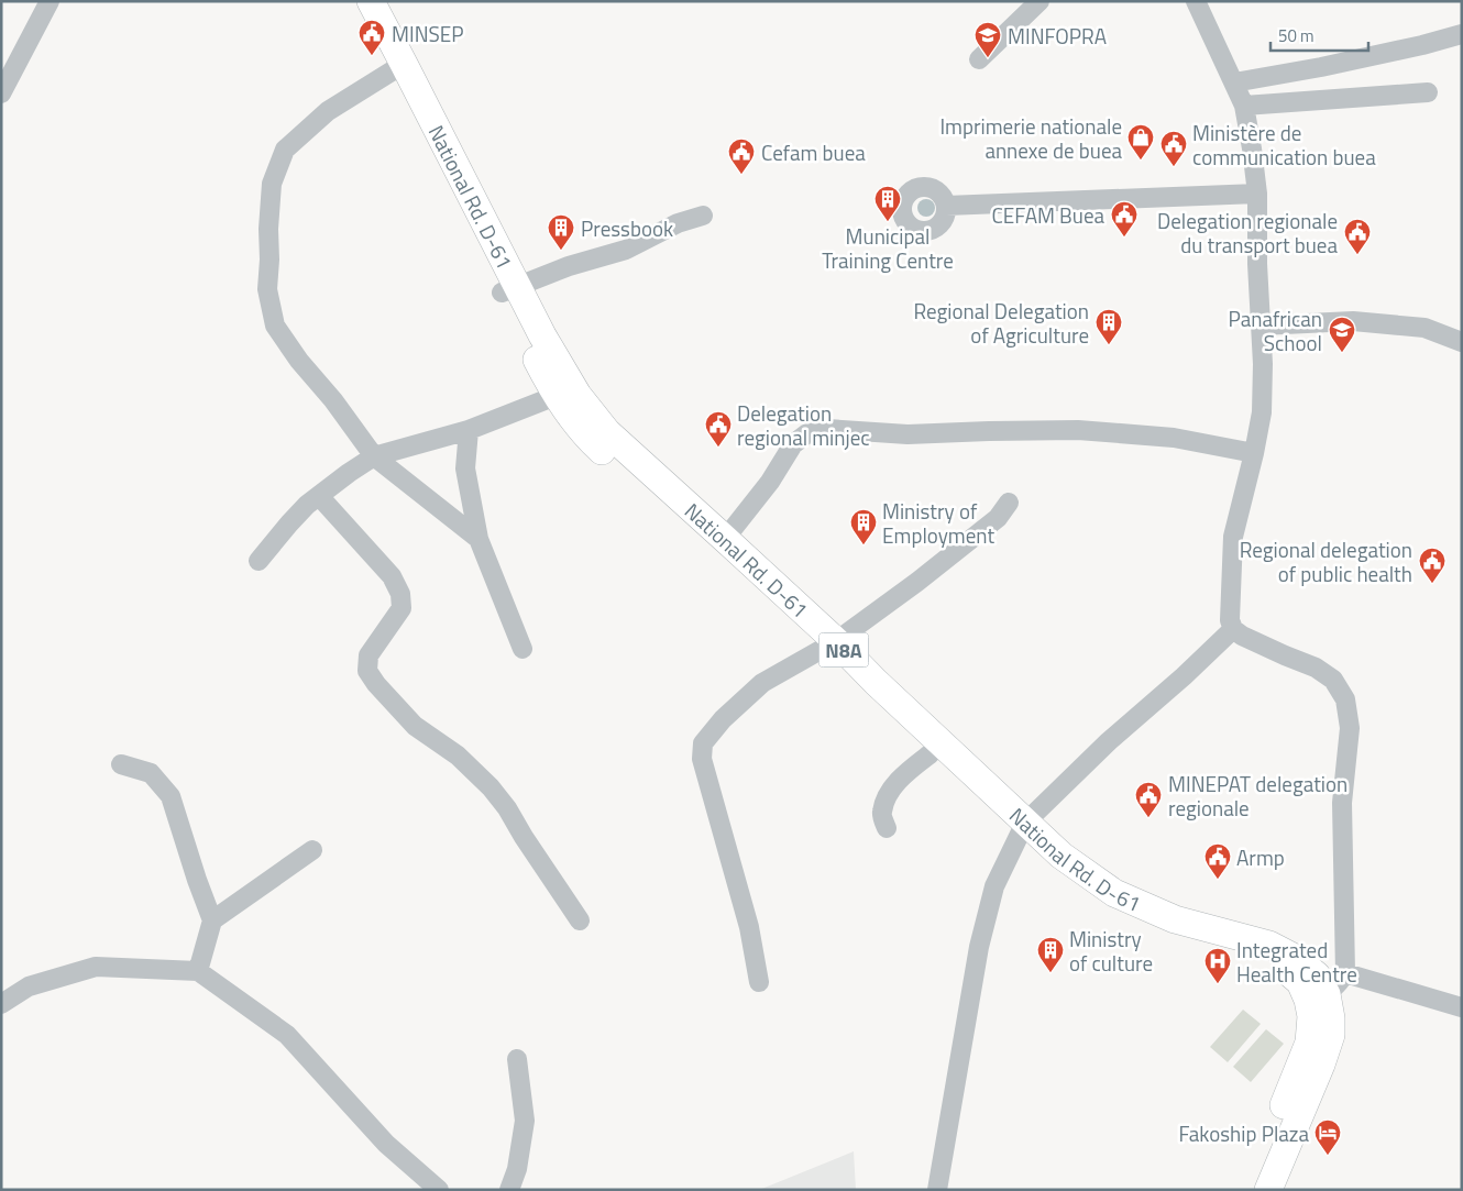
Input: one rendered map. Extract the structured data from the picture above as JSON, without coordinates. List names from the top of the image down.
{
  "streets": {
    "highway": ["National Rd. D-61", "N8A"]
  },
  "places": {
    "public building": [
      "MINSEP",
      "Ministère de communication buea",
      "Cefam buea",
      "CEFAM Buea",
      "Delegation regionale du transport buea",
      "Delegation regional minjec",
      "Regional delegation of public health",
      "MINEPAT delegation regionale",
      "Armp"
    ],
    "school or university": ["MINFOPRA", "Panafrican School"],
    "shop": ["Imprimerie nationale annexe de buea"],
    "building": [
      "Municipal Training Centre",
      "Pressbook",
      "Regional Delegation of Agriculture",
      "Ministry of Employment",
      "Ministry of culture"
    ],
    "hospital": ["Integrated Health Centre"],
    "hotel": ["Fakoship Plaza"]
  },
  "scale_bar": "50 m"
}
